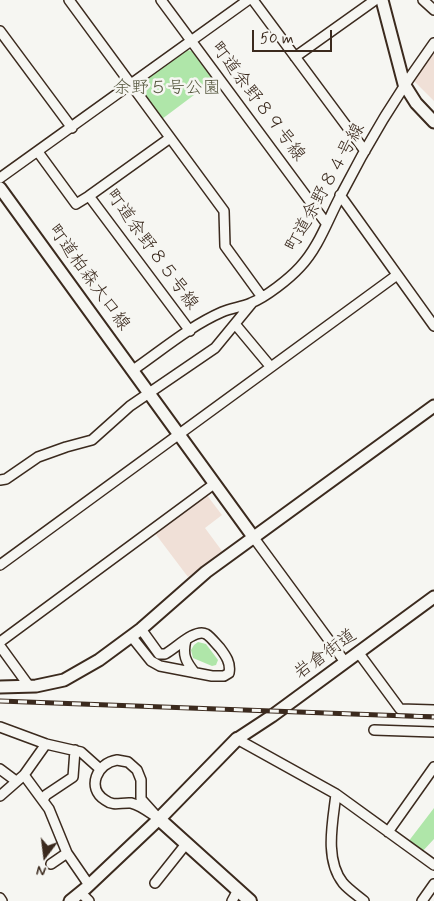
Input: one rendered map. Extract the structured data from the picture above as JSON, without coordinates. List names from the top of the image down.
{
  "streets": {
    "street": [
      "町道余野８９号線",
      "町道余野８４号線",
      "町道余野８５号線",
      "町道柏森大口線",
      "岩倉街道"
    ]
  },
  "crossings": [
    ["町道余野８９号線", "町道余野８４号線"],
    ["町道余野８４号線", "町道余野８５号線"],
    ["町道余野８４号線", "町道柏森大口線"]
  ],
  "parks": ["余野５号公園"],
  "scale_bar": "50 m",
  "north": "bottom"
}
